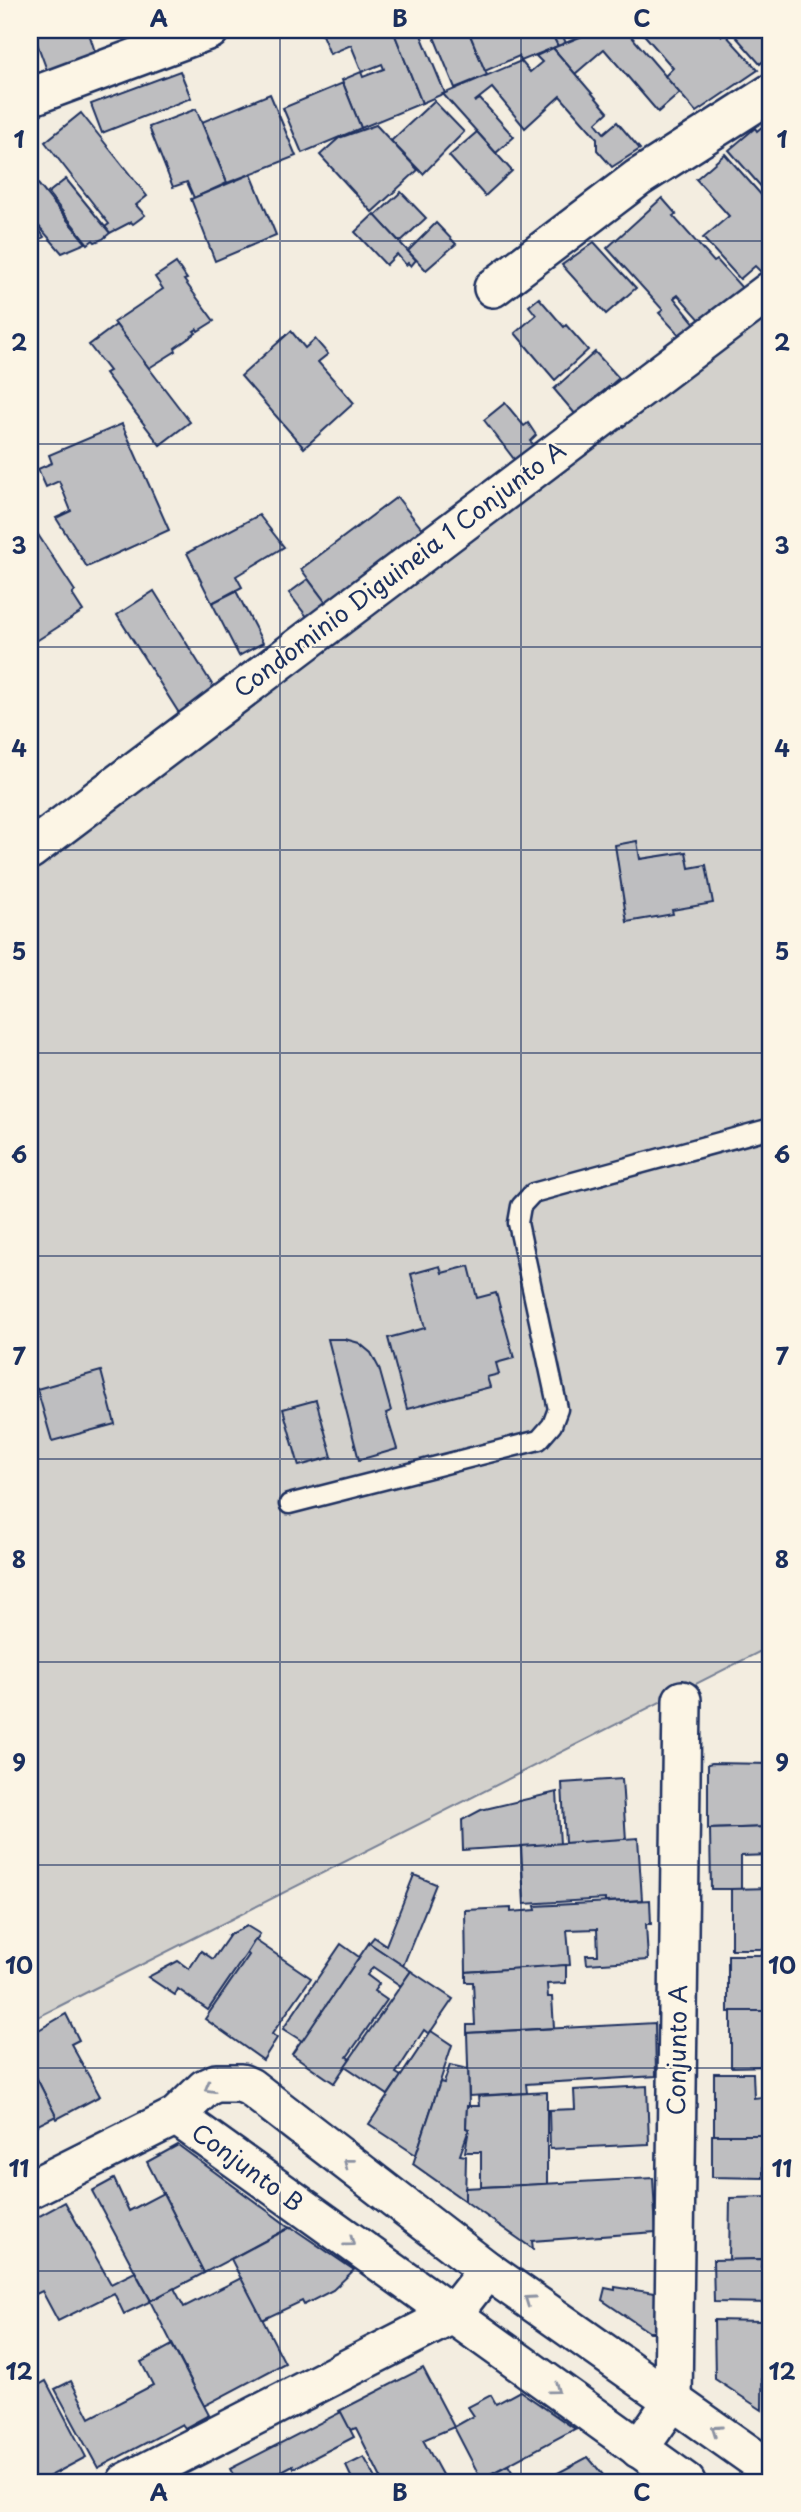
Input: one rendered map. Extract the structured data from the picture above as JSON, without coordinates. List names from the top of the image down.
{
  "streets": {
    "street": ["Condominio Diguineia 1 Conjunto A", "Conjunto A", "Conjunto B"]
  },
  "grid": {
    "columns": ["A", "B", "C"],
    "rows": [
      "1",
      "2",
      "3",
      "4",
      "5",
      "6",
      "7",
      "8",
      "9",
      "10",
      "11",
      "12"
    ]
  }
}
